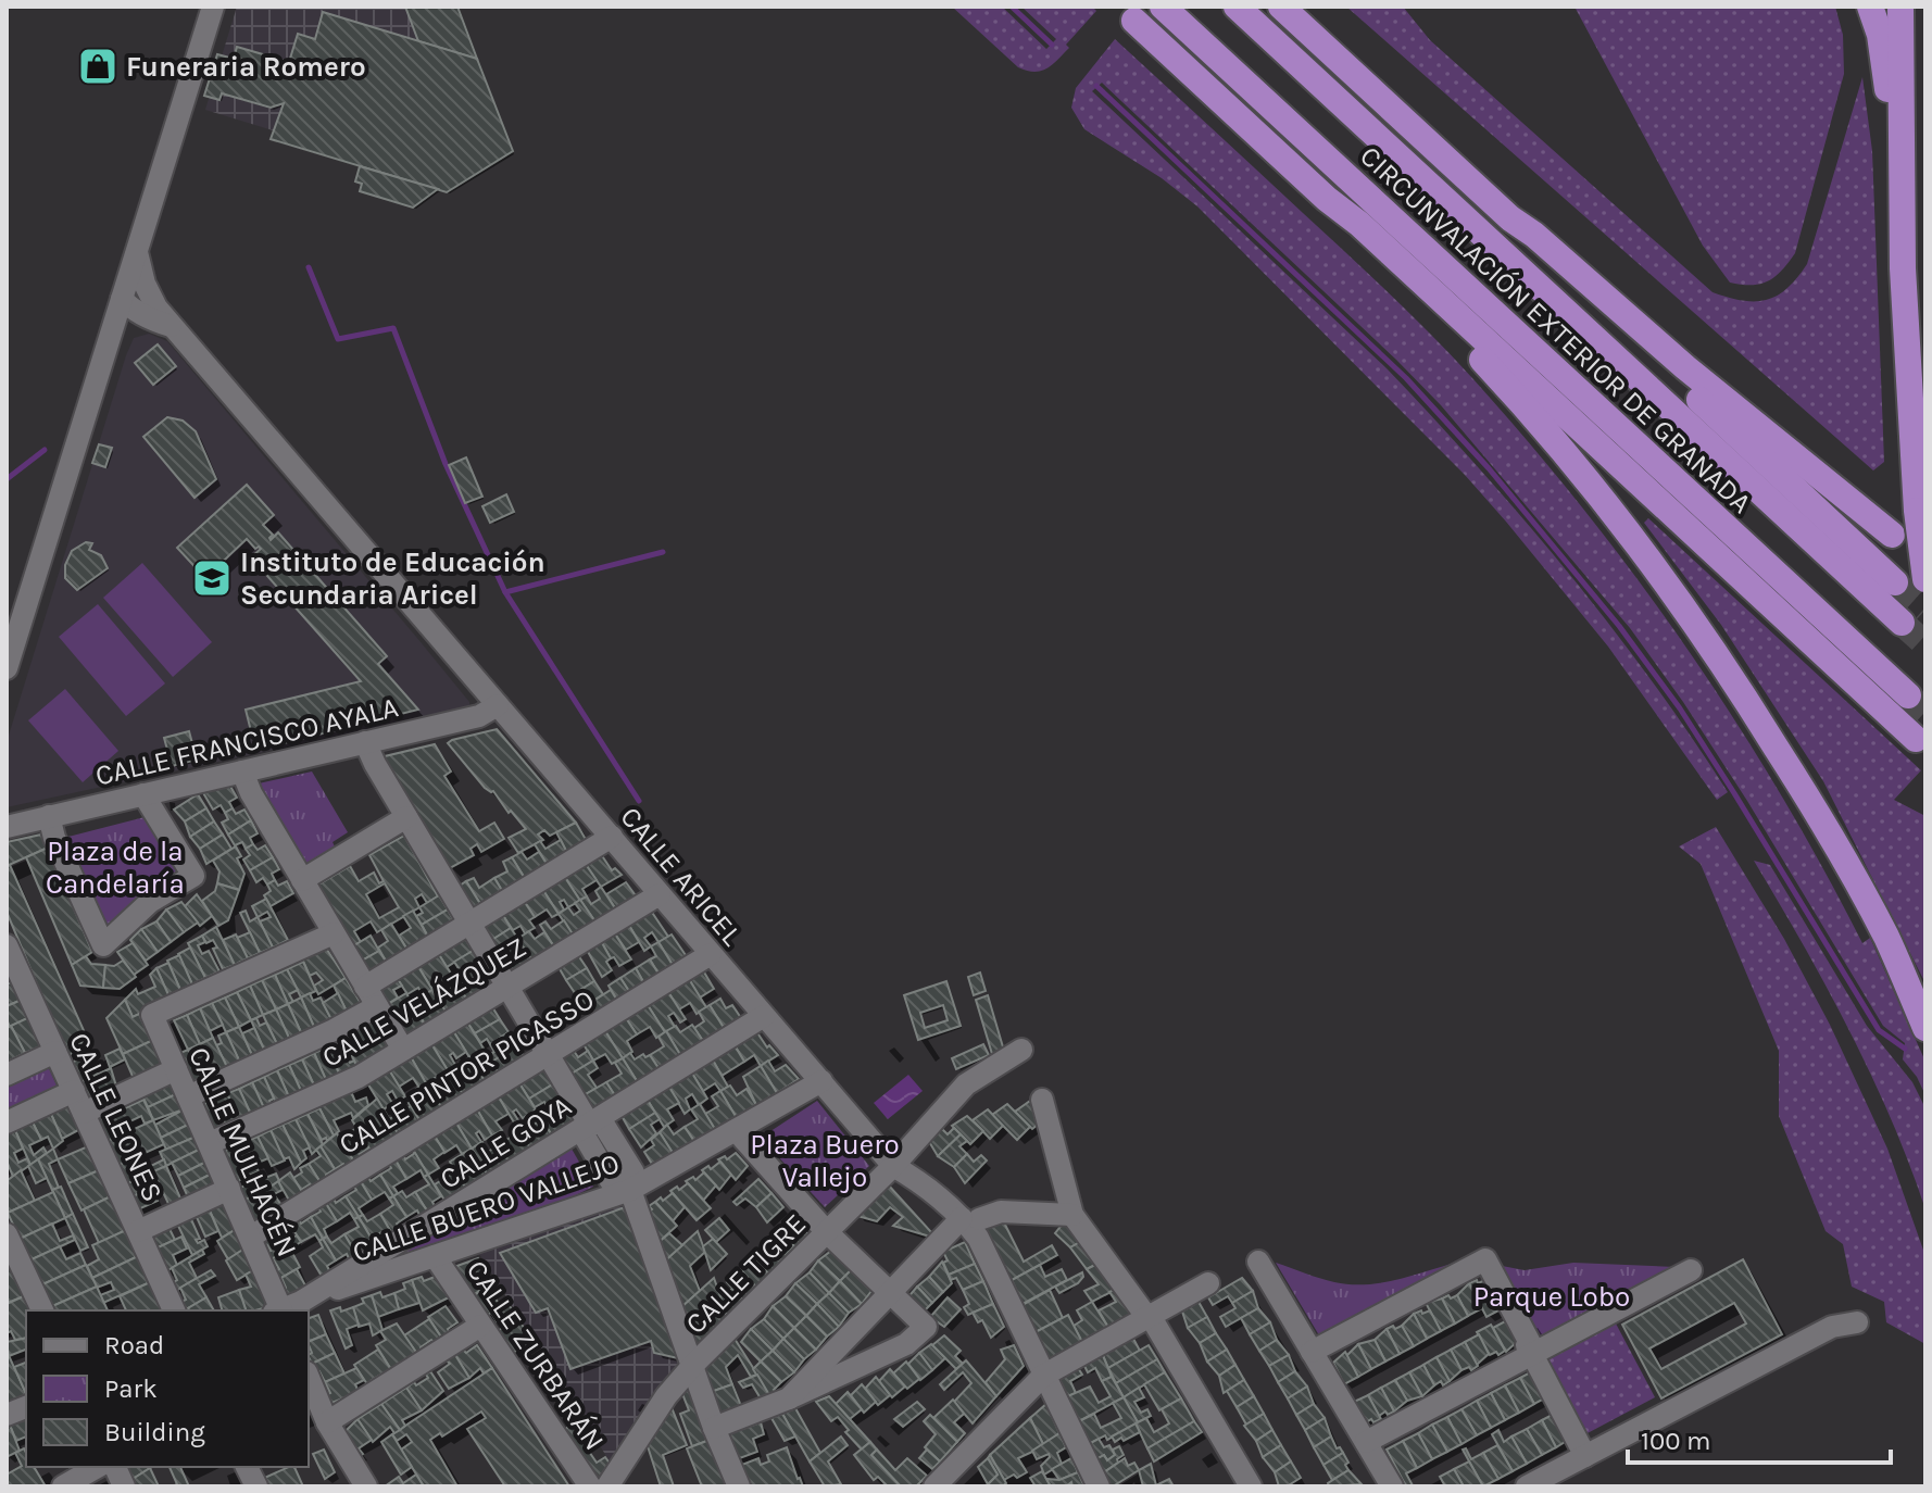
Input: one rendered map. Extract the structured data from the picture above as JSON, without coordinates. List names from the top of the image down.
{
  "streets": {
    "highway": ["CIRCUNVALACIÓN EXTERIOR DE GRANADA"],
    "street": [
      "CALLE FRANCISCO AYALA",
      "CALLE ARICEL",
      "CALLE VELÁZQUEZ",
      "CALLE PINTOR PICASSO",
      "CALLE LEONES",
      "CALLE GOYA",
      "CALLE MULHACÉN",
      "CALLE BUERO VALLEJO",
      "CALLE TIGRE",
      "CALLE ZURBARÁN"
    ]
  },
  "crossings": [
    ["CALLE FRANCISCO AYALA", "CALLE ARICEL"],
    ["CALLE ARICEL", "CALLE VELÁZQUEZ"],
    ["CALLE ARICEL", "CALLE PINTOR PICASSO"],
    ["CALLE ARICEL", "CALLE GOYA"],
    ["CALLE ARICEL", "CALLE BUERO VALLEJO"],
    ["CALLE ARICEL", "CALLE TIGRE"],
    ["CALLE VELÁZQUEZ", "CALLE MULHACÉN"],
    ["CALLE PINTOR PICASSO", "CALLE MULHACÉN"],
    ["CALLE GOYA", "CALLE MULHACÉN"],
    ["CALLE GOYA", "CALLE BUERO VALLEJO"],
    ["CALLE MULHACÉN", "CALLE BUERO VALLEJO"],
    ["CALLE BUERO VALLEJO", "CALLE ZURBARÁN"]
  ],
  "parks": ["Plaza de la Candelaría", "Plaza Buero Vallejo", "Parque Lobo"],
  "places": {
    "shop": ["Funeraria Romero"],
    "school or university": ["Instituto de Educación Secundaria Aricel"]
  },
  "legend": ["Road", "Park", "Building"],
  "scale_bar": "100 m"
}
